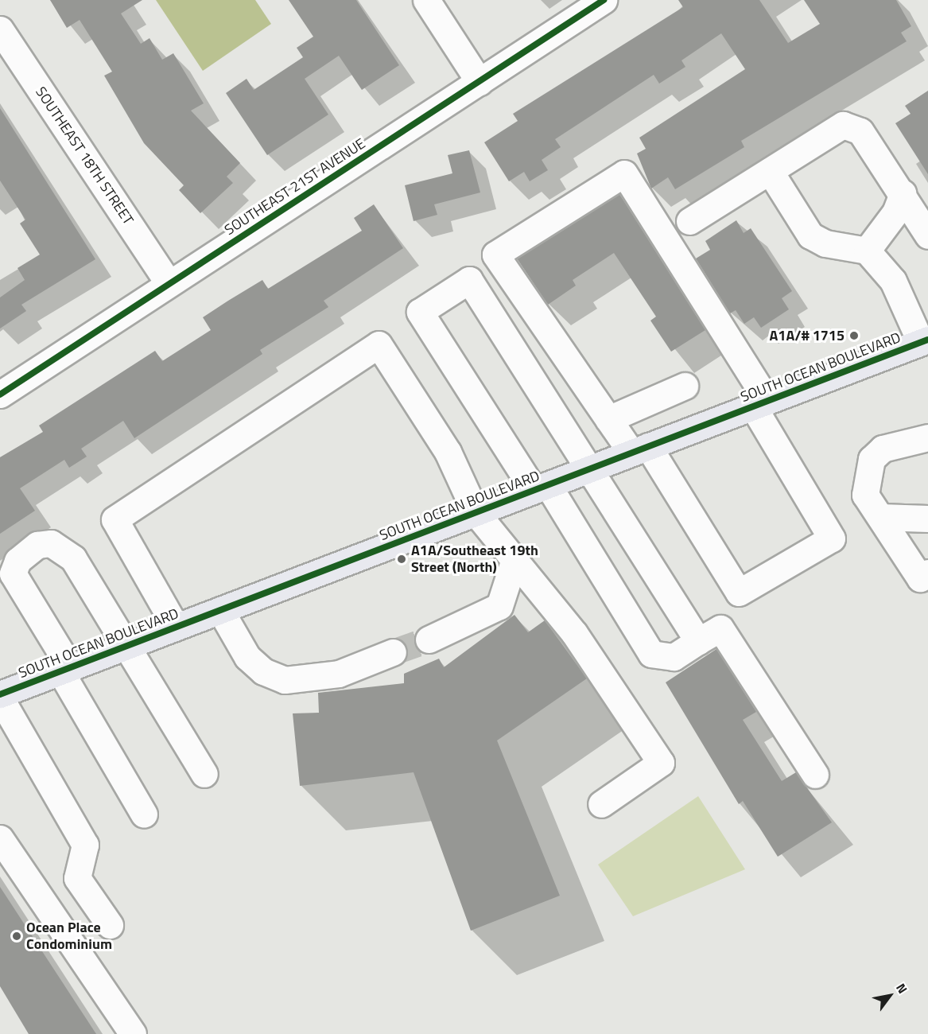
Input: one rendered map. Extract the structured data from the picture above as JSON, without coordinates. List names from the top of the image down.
{
  "streets": {
    "main road": ["SOUTH OCEAN BOULEVARD"],
    "street": ["SOUTHEAST 18TH STREET", "SOUTHEAST 21ST AVENUE"]
  },
  "crossings": [
    ["SOUTHEAST 18TH STREET", "SOUTHEAST 21ST AVENUE"]
  ],
  "places": ["A1A/# 1715", "A1A/Southeast 19th Street (North)", "Ocean Place Condominium"],
  "north": "top right"
}
